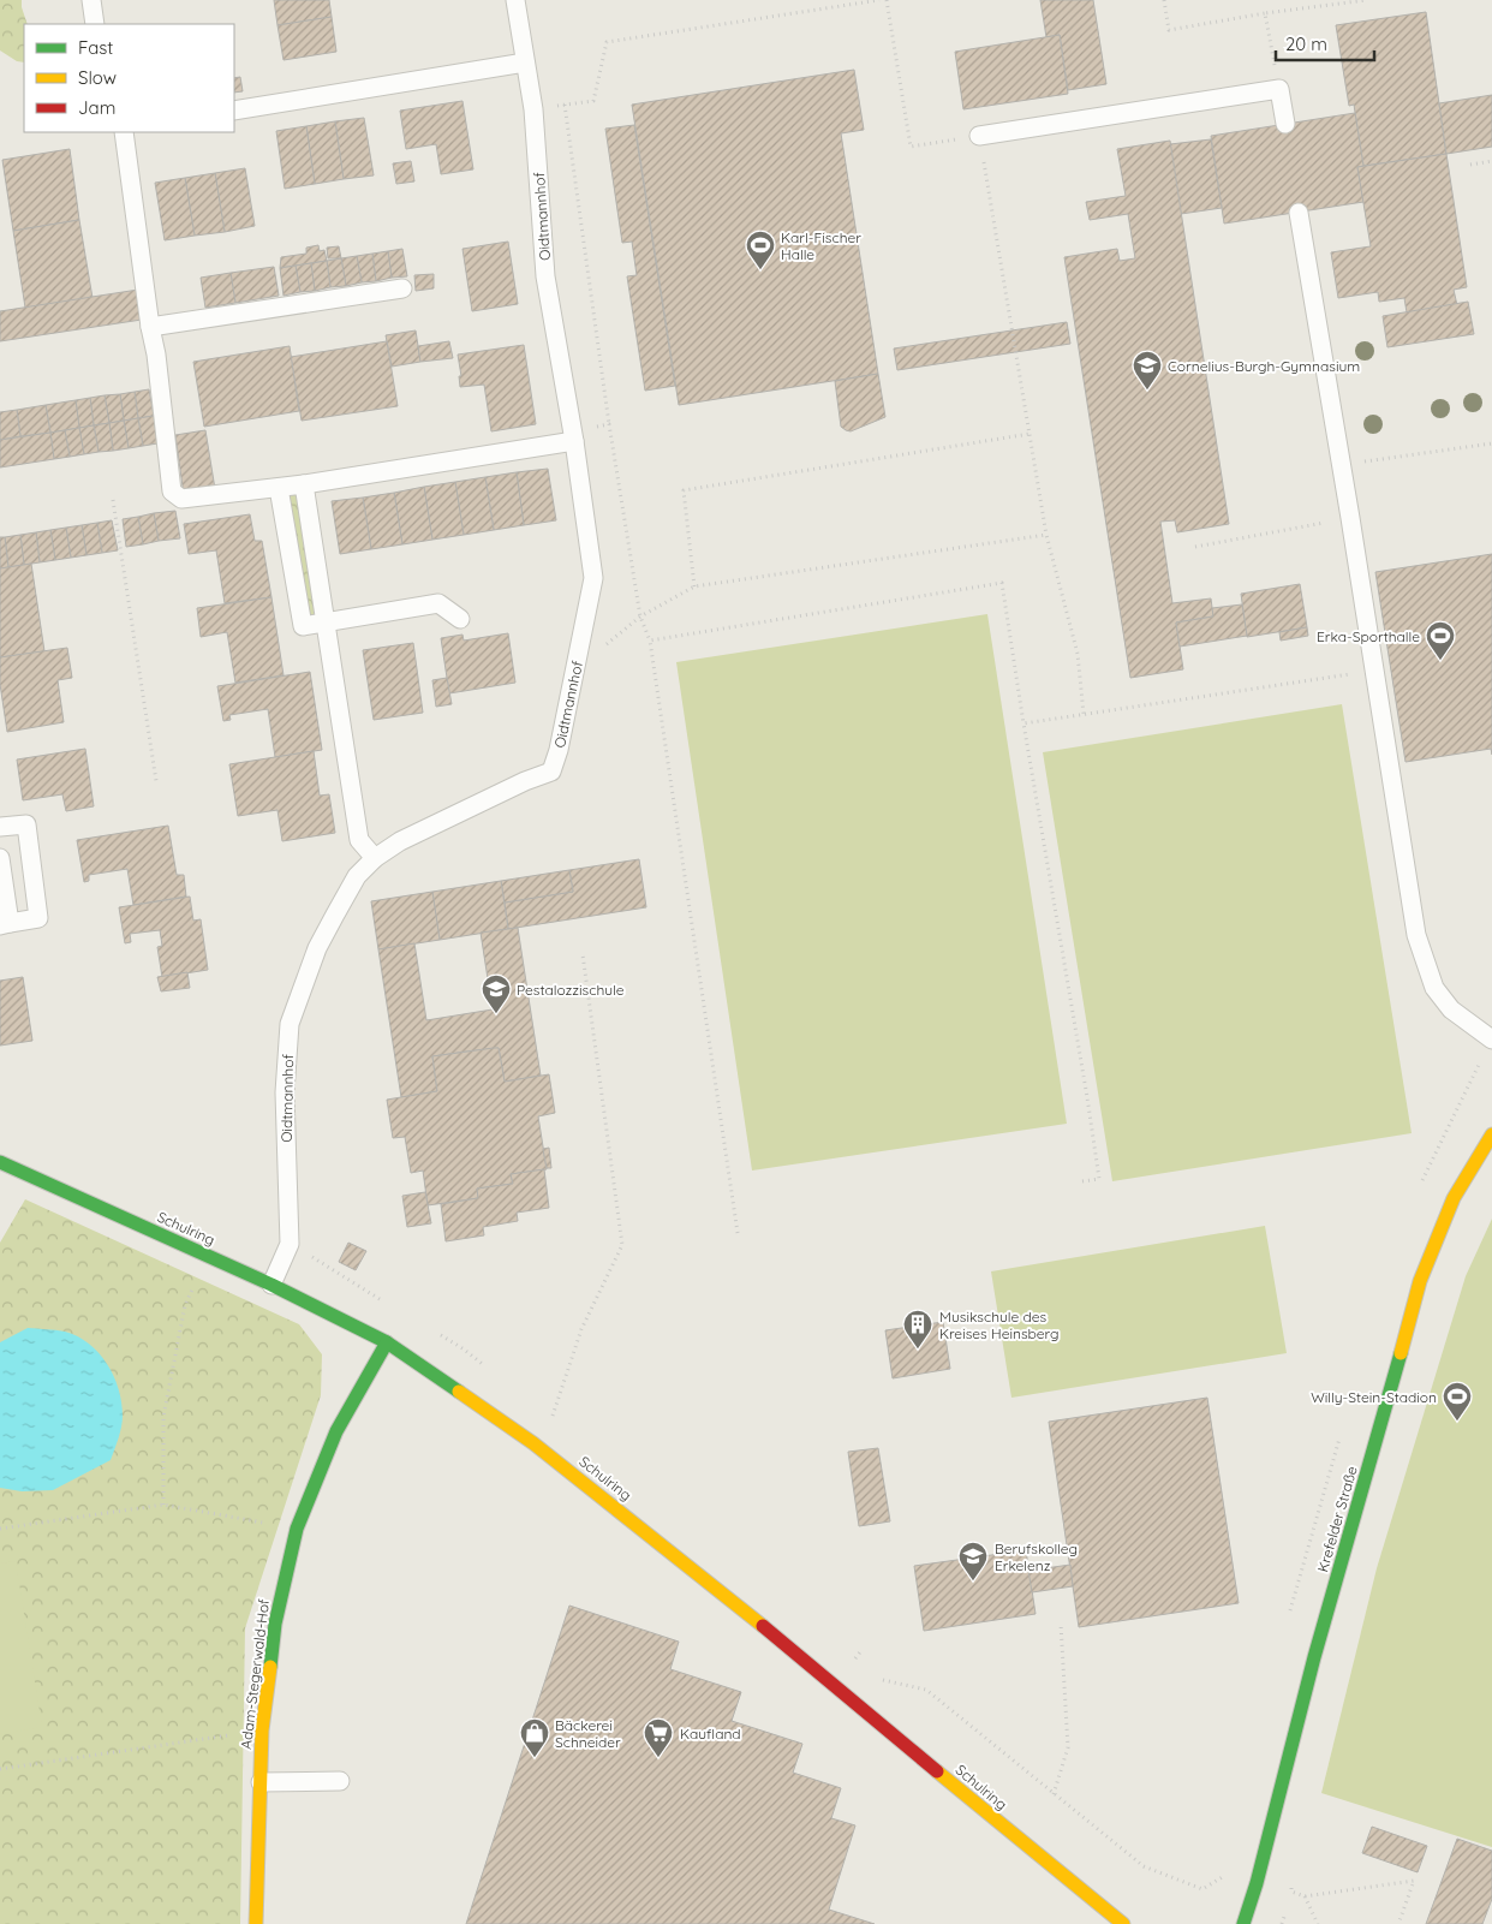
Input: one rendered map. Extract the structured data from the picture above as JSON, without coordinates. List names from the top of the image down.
{
  "streets": {
    "street": ["Schulring", "Krefelder Straße", "Adam-Stegerwald-Hof"],
    "lane": ["Oidtmannhof"]
  },
  "crossings": [
    ["Oidtmannhof", "Schulring"],
    ["Schulring", "Adam-Stegerwald-Hof"]
  ],
  "places": {
    "sports": ["Karl-Fischer Halle", "Erka-Sporthalle", "Willy-Stein-Stadion"],
    "school or university": ["Cornelius-Burgh-Gymnasium", "Pestalozzischule", "Berufskolleg Erkelenz"],
    "building": ["Musikschule des Kreises Heinsberg"],
    "shop": ["Bäckerei Schneider"],
    "supermarket": ["Kaufland"]
  },
  "legend": ["Fast", "Slow", "Jam"],
  "scale_bar": "20 m"
}
